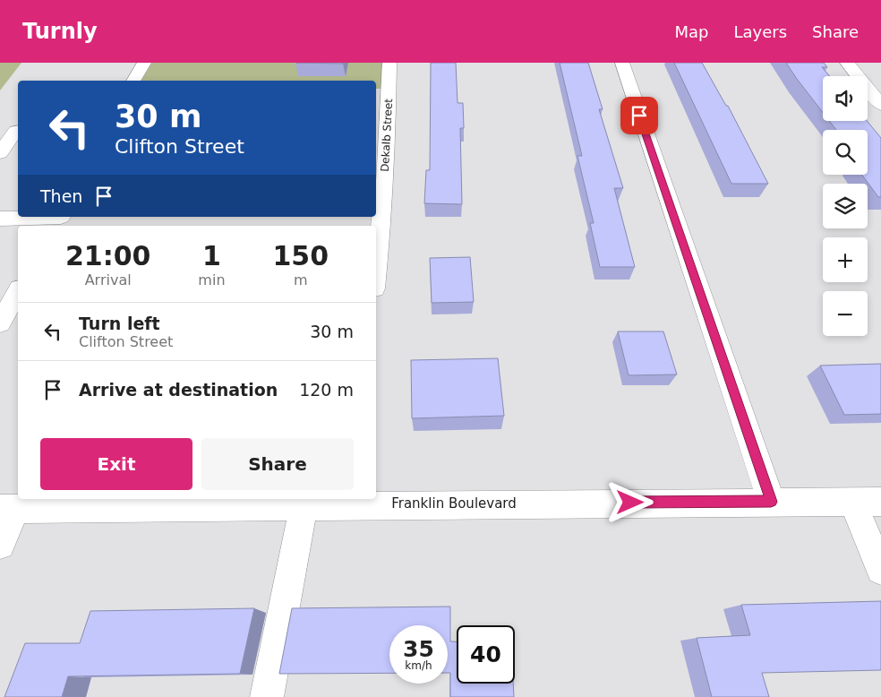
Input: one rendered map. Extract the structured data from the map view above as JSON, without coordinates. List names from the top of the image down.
{
  "streets": {
    "street": ["Dekalb Street", "Franklin Boulevard"]
  },
  "page": {
    "header": "Turnly",
    "nav": ["Map", "Layers", "Share"],
    "map_buttons": ["+", "−"],
    "turn": ["30 m", "Clifton Street"],
    "then": "Then",
    "eta": [
      "21:00",
      "Arrival",
      "1",
      "min",
      "150",
      "m"
    ],
    "list": [
      {
        "name": "Turn left",
        "note": "Clifton Street",
        "value": "30 m"
      },
      {
        "name": "Arrive at destination",
        "value": "120 m"
      }
    ],
    "buttons": ["Exit", "Share"],
    "speed": "35 km/h",
    "limit": "40"
  }
}
